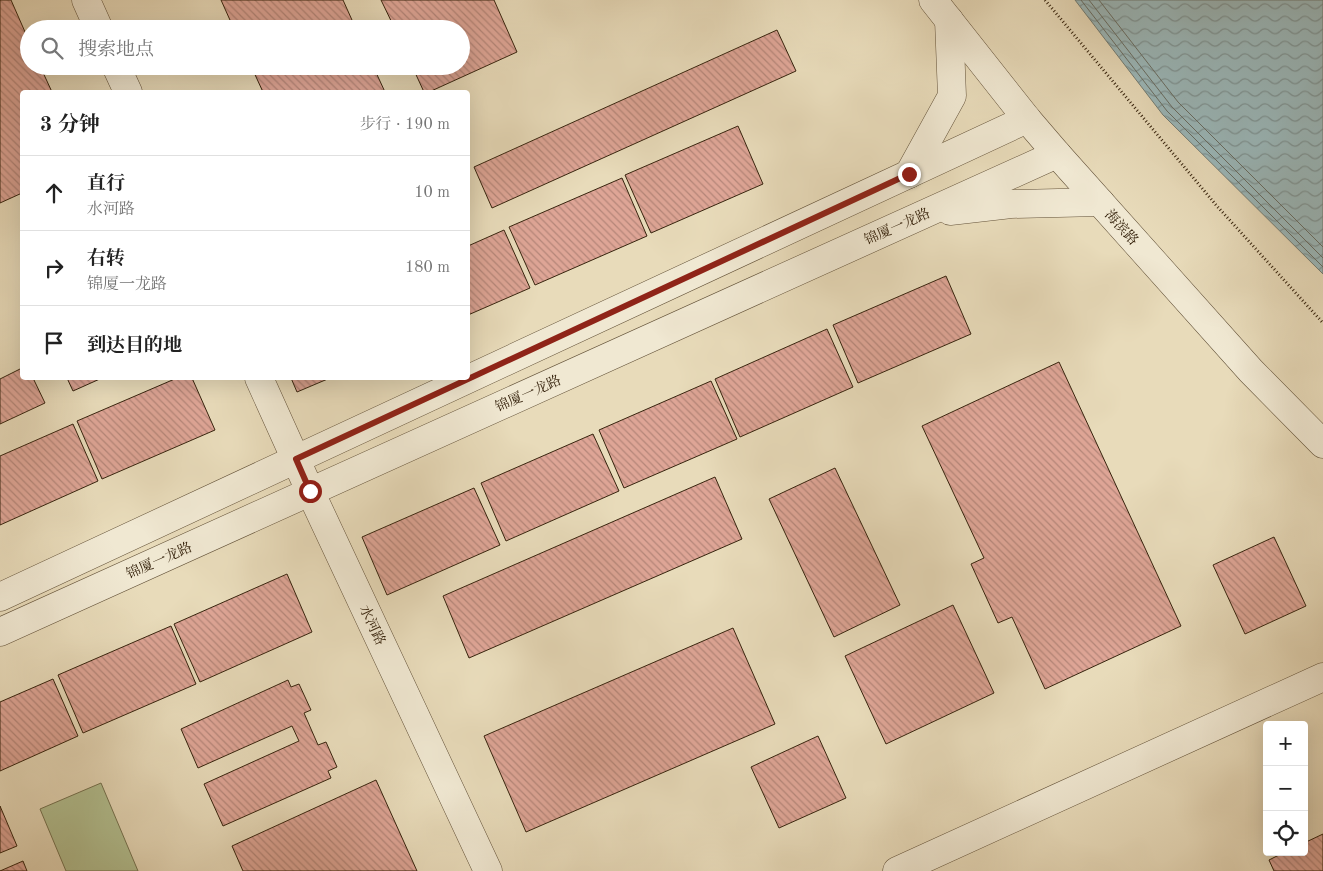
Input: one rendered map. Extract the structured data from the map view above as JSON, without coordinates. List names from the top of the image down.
{
  "streets": {
    "street": ["锦厦一龙路", "海滨路", "水河路"]
  },
  "crossings": [
    ["锦厦一龙路", "海滨路"],
    ["锦厦一龙路", "水河路"]
  ],
  "page": {
    "search": "搜索地点",
    "heading": ["3 分钟", "步行 · 190 m"],
    "list": [
      ["直行", "水河路", "10 m"],
      ["右转", "锦厦一龙路", "180 m"],
      "到达目的地"
    ],
    "map_buttons": ["+", "−"]
  }
}
